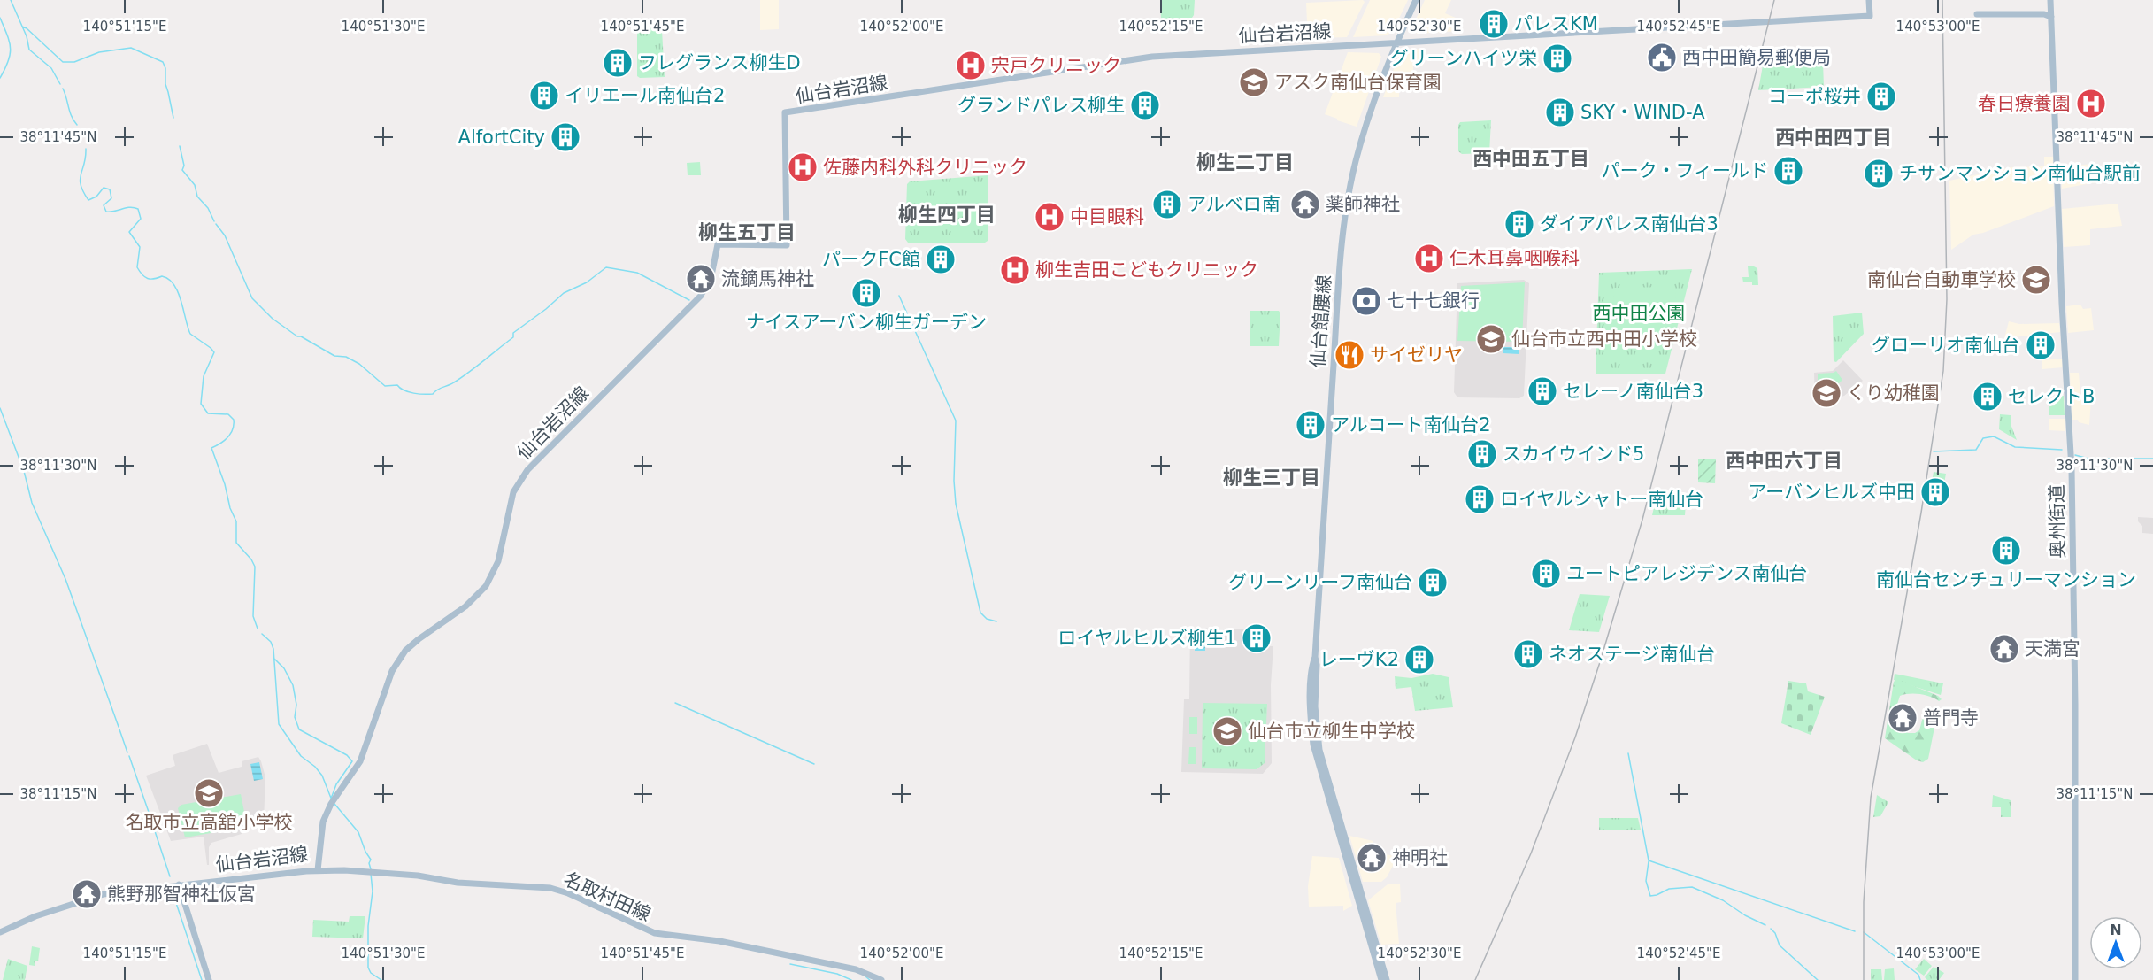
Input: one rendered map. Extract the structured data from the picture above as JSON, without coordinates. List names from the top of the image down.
{
  "streets": {
    "main road": [
      "仙台岩沼線",
      "仙台館腰線",
      "奥州街道",
      "名取村田線"
    ]
  },
  "crossings": [
    ["仙台岩沼線", "仙台館腰線"],
    ["仙台岩沼線", "名取村田線"]
  ],
  "districts": [
    "西中田四丁目",
    "西中田五丁目",
    "柳生二丁目",
    "柳生四丁目",
    "柳生五丁目",
    "西中田六丁目",
    "柳生三丁目"
  ],
  "parks": ["西中田公園"],
  "places": {
    "building": [
      "パレスKM",
      "グリーンハイツ栄",
      "フレグランス柳生D",
      "イリエール南仙台2",
      "コーポ桜井",
      "グランドパレス柳生",
      "SKY・WIND-A",
      "AlfortCity",
      "パーク・フィールド",
      "チサンマンション南仙台駅前",
      "アルベロ南",
      "ダイアパレス南仙台3",
      "パークFC館",
      "ナイスアーバン柳生ガーデン",
      "グローリオ南仙台",
      "セレーノ南仙台3",
      "セレクトB",
      "アルコート南仙台2",
      "スカイウインド5",
      "アーバンヒルズ中田",
      "ロイヤルシャトー南仙台",
      "南仙台センチュリーマンション",
      "ユートピアレジデンス南仙台",
      "グリーンリーフ南仙台",
      "ロイヤルヒルズ柳生1",
      "ネオステージ南仙台",
      "レーヴK2"
    ],
    "public building": ["西中田簡易郵便局"],
    "hospital": [
      "宍戸クリニック",
      "春日療養園",
      "佐藤内科外科クリニック",
      "中目眼科",
      "仁木耳鼻咽喉科",
      "柳生吉田こどもクリニック"
    ],
    "school or university": [
      "アスク南仙台保育園",
      "南仙台自動車学校",
      "仙台市立西中田小学校",
      "くり幼稚園",
      "仙台市立柳生中学校",
      "名取市立高舘小学校"
    ],
    "temple": [
      "薬師神社",
      "流鏑馬神社",
      "天満宮",
      "普門寺",
      "神明社",
      "熊野那智神社仮宮"
    ],
    "bank": ["七十七銀行"],
    "restaurant": ["サイゼリヤ"]
  },
  "north": "top",
  "coordinates": [
    "140°51'15\"E",
    "140°51'30\"E",
    "140°51'45\"E",
    "140°52'00\"E",
    "140°52'15\"E",
    "140°52'30\"E",
    "140°52'45\"E",
    "140°53'00\"E",
    "38°11'45\"N",
    "38°11'30\"N",
    "38°11'15\"N"
  ]
}
